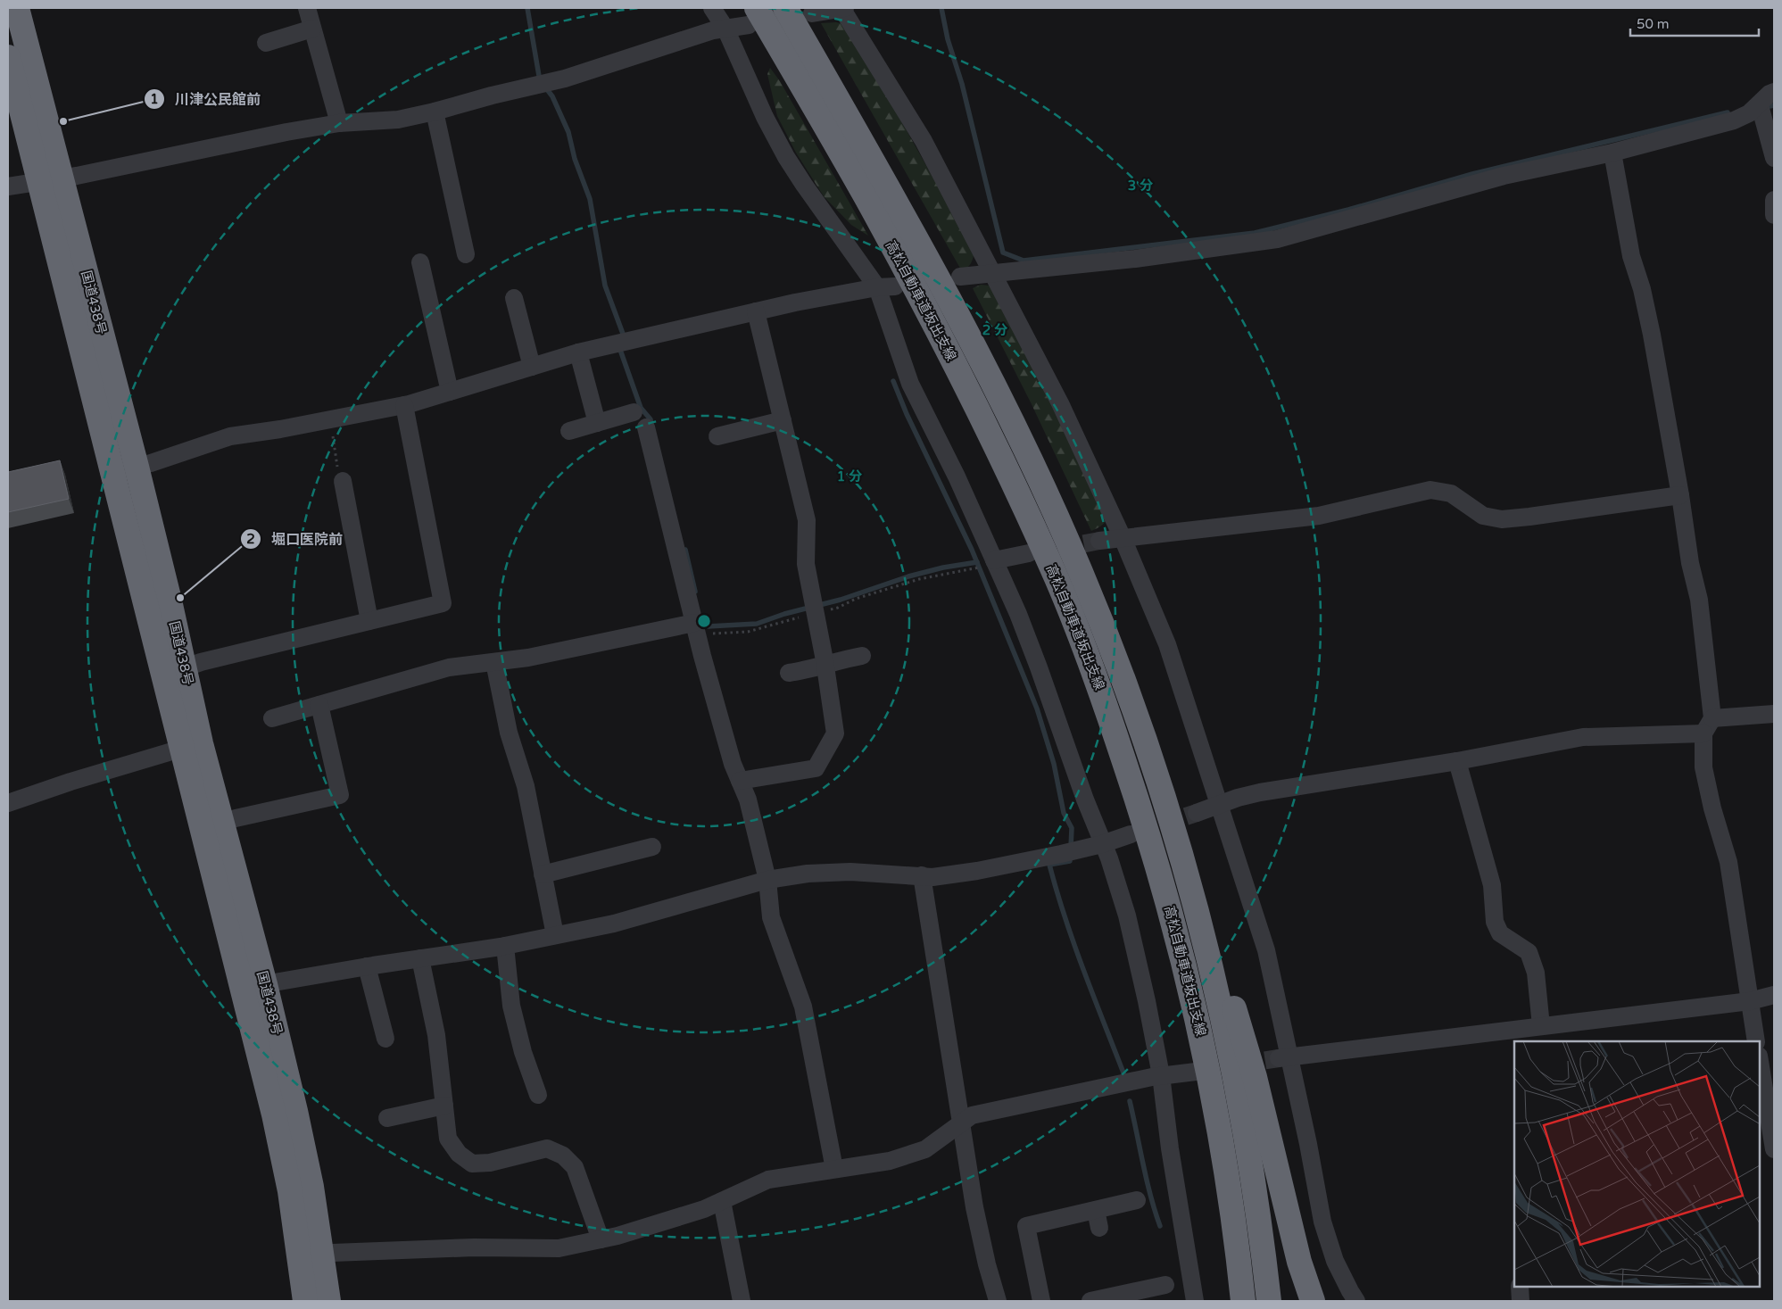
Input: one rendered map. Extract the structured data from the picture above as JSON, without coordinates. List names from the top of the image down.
{
  "streets": {
    "highway": ["高松自動車道坂出支線", "国道438号"]
  },
  "places": ["川津公民館前", "堀口医院前"],
  "scale_bar": "50 m",
  "rings": ["3 分", "2 分", "1 分"]
}
